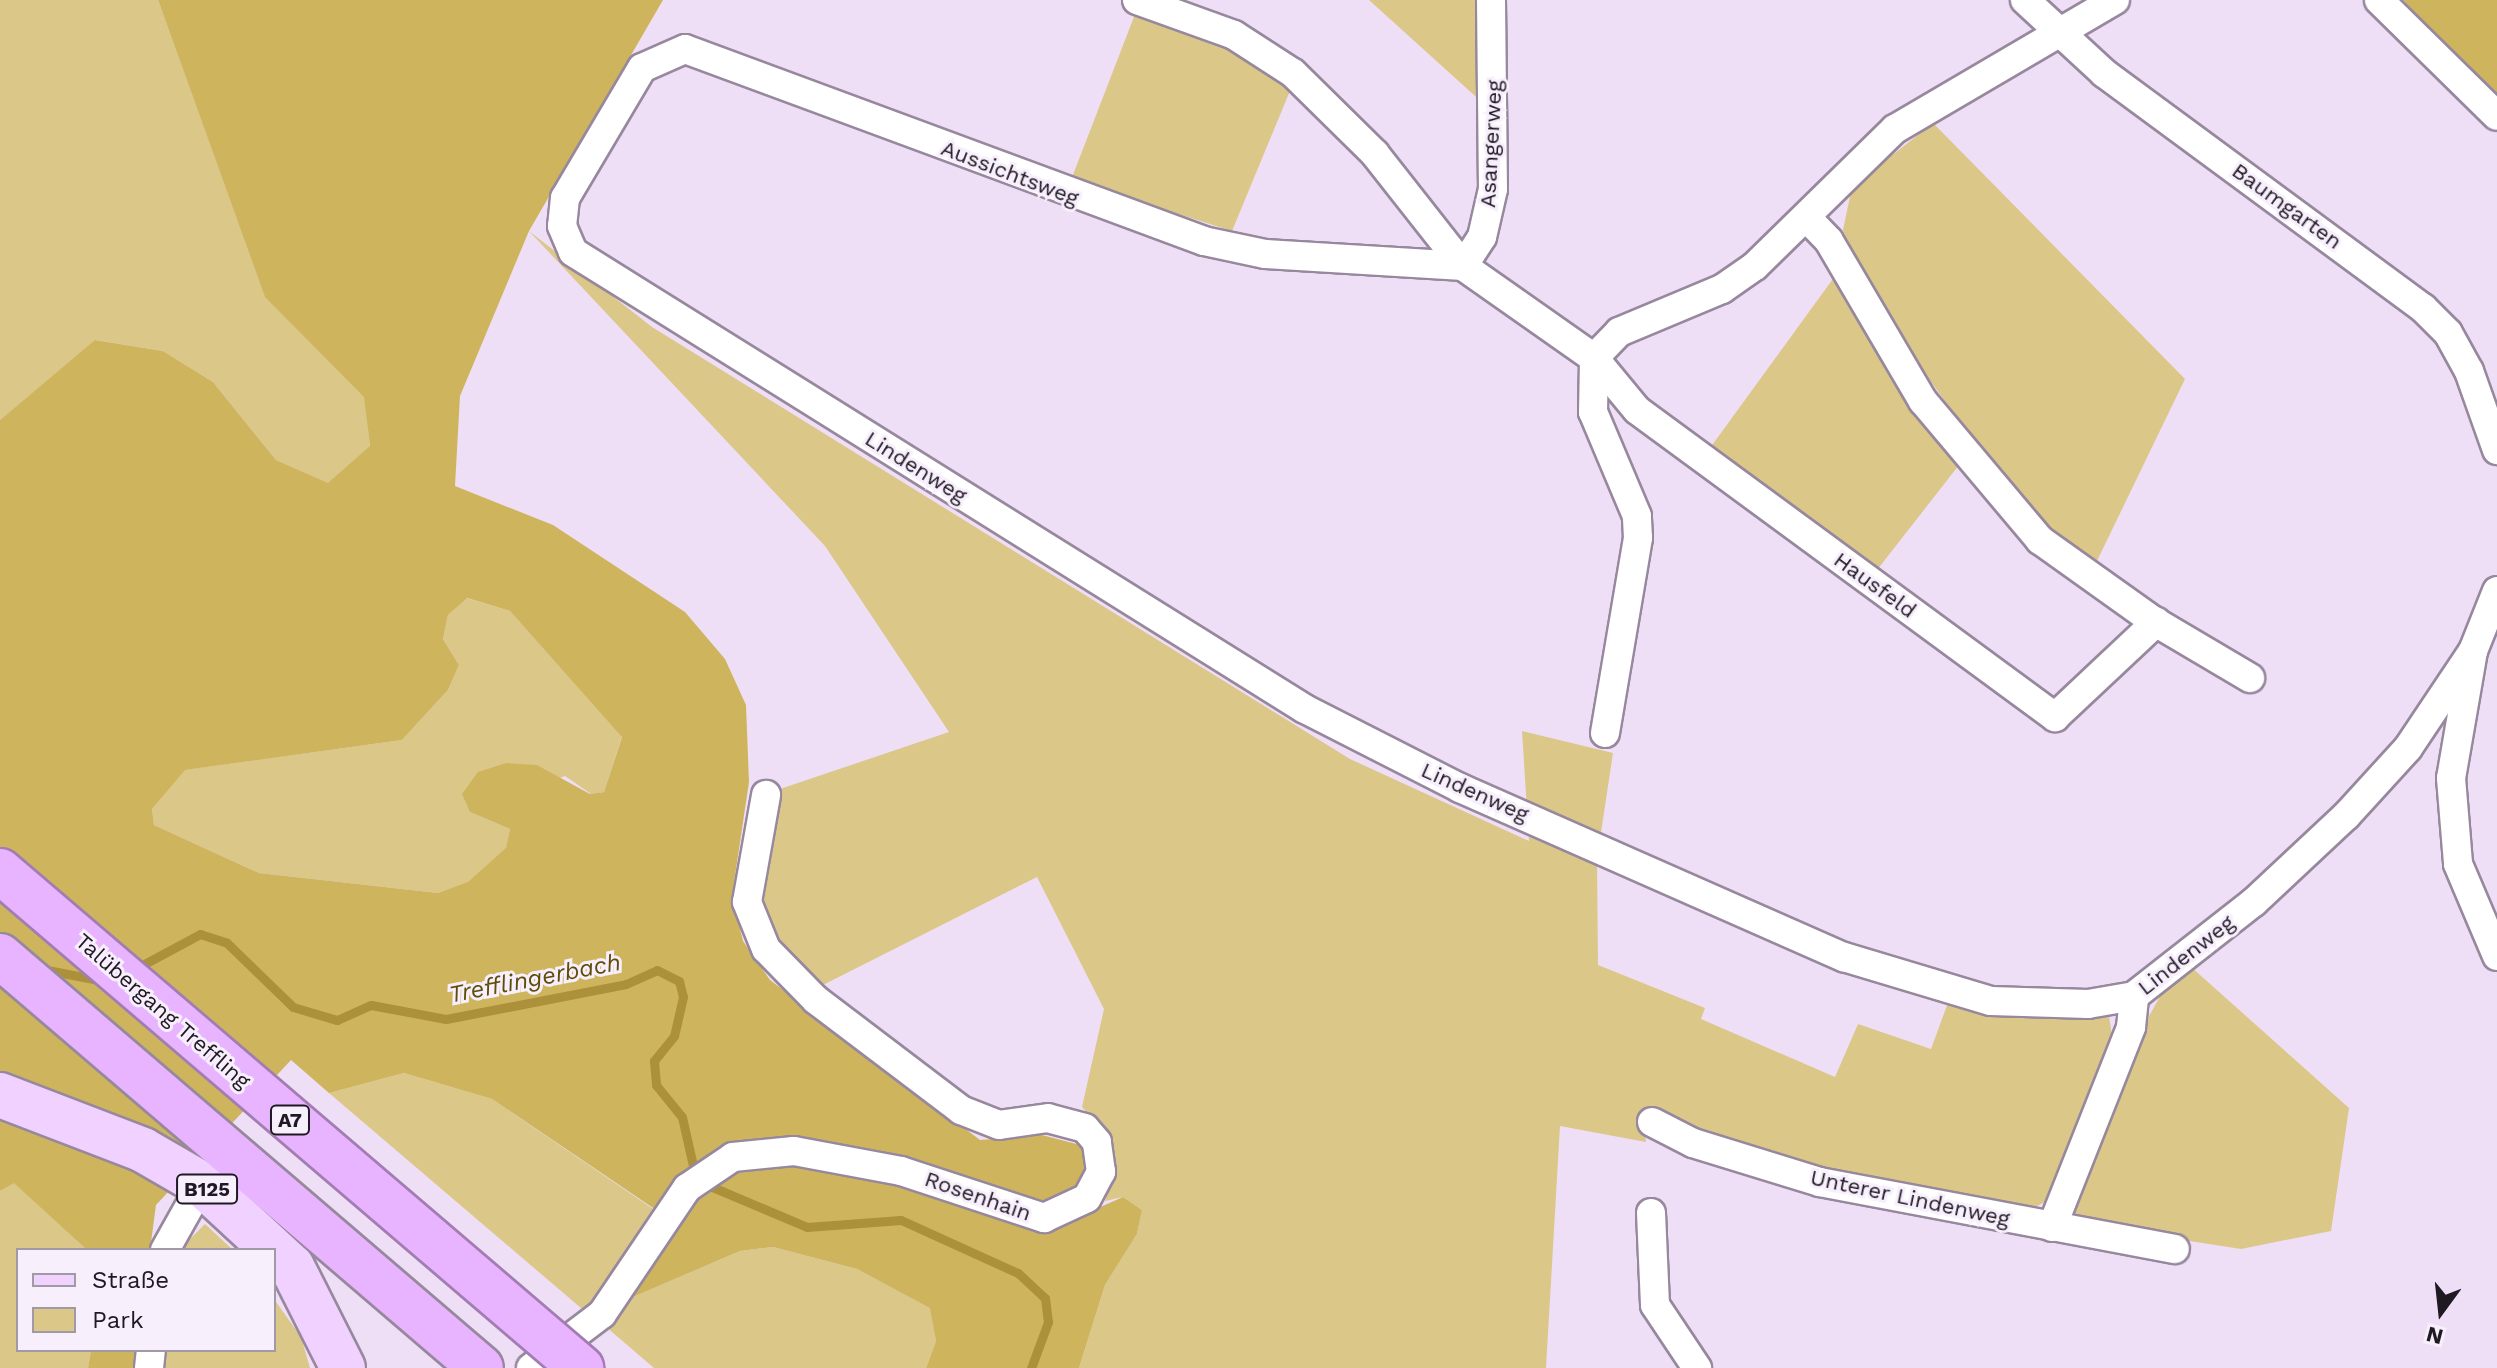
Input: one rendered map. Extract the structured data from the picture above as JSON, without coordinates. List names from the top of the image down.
{
  "streets": {
    "highway": ["Talübergang Treffling", "A7"],
    "main road": ["B125"],
    "street": [
      "Asangerweg",
      "Aussichtsweg",
      "Baumgarten",
      "Lindenweg",
      "Hausfeld",
      "Rosenhain",
      "Unterer Lindenweg"
    ]
  },
  "crossings": [
    ["Asangerweg", "Aussichtsweg"],
    ["Aussichtsweg", "Lindenweg"]
  ],
  "water": ["Trefflingerbach"],
  "legend": ["Straße", "Park"],
  "north": "bottom"
}
